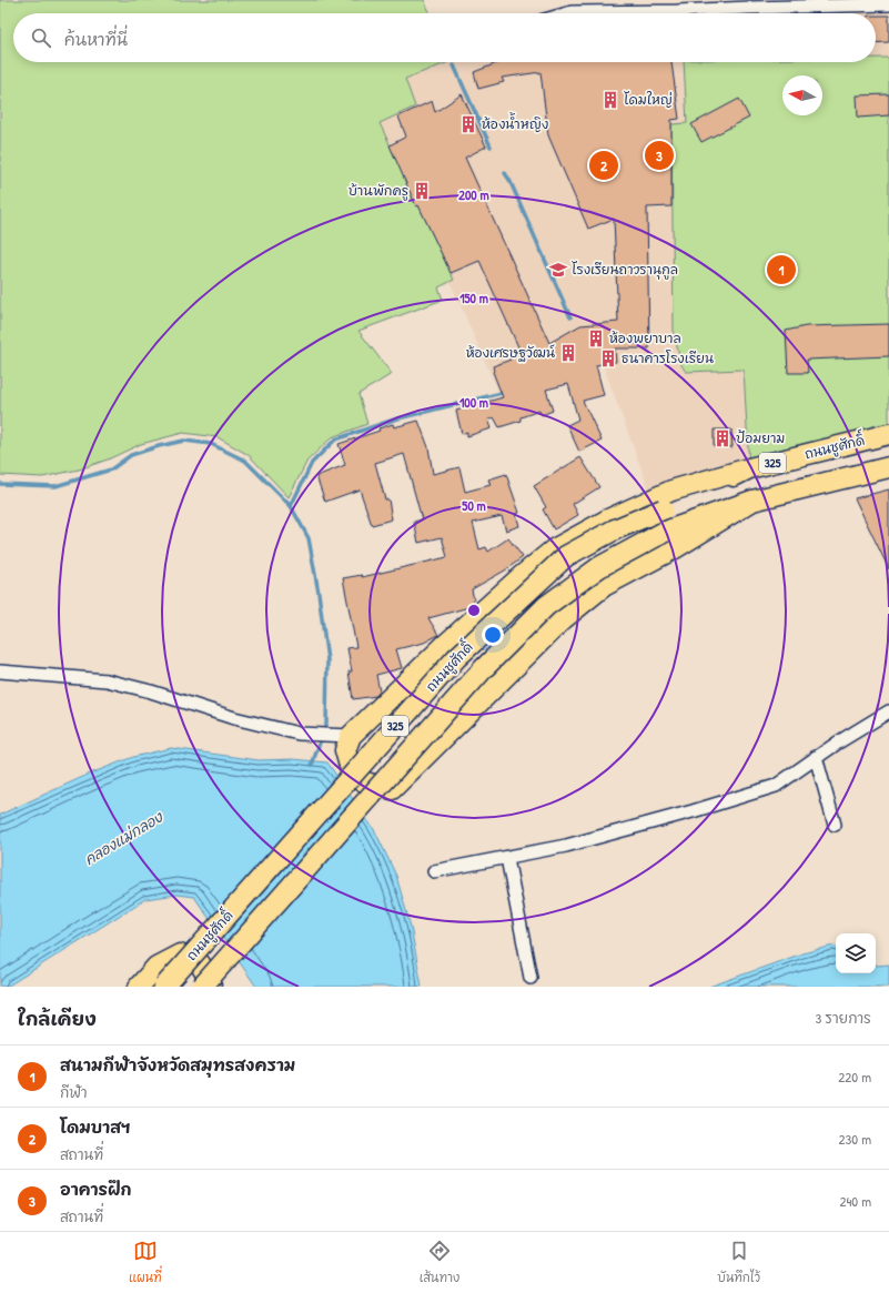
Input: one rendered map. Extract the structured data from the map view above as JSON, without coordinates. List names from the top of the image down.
{
  "streets": {
    "main road": ["ถนนชูศักดิ์", "325"]
  },
  "water": ["คลองแม่กลอง"],
  "places": {
    "building": [
      "โดมใหญ่",
      "ห้องน้ำหญิง",
      "บ้านพักครู",
      "ห้องพยาบาล",
      "ห้องเศรษฐวัฒน์",
      "ธนาคารโรงเรียน",
      "ป้อมยาม"
    ],
    "school or university": ["โรงเรียนถาวรานุกูล"]
  },
  "north": "left",
  "page": {
    "search": "ค้นหาที่นี่",
    "pins": ["3", "2", "1"],
    "heading": ["ใกล้เคียง", "3 รายการ"],
    "list": [
      {
        "mark": "1",
        "name": "สนามกีฬาจังหวัดสมุทรสงคราม",
        "note": "กีฬา",
        "value": "220 m"
      },
      {
        "mark": "2",
        "name": "โดมบาสฯ",
        "note": "สถานที่",
        "value": "230 m"
      },
      {
        "mark": "3",
        "name": "อาคารฝึก",
        "note": "สถานที่",
        "value": "240 m"
      }
    ],
    "nav": ["แผนที่", "เส้นทาง", "บันทึกไว้"]
  },
  "rings": [
    "200 m",
    "150 m",
    "100 m",
    "50 m"
  ]
}
